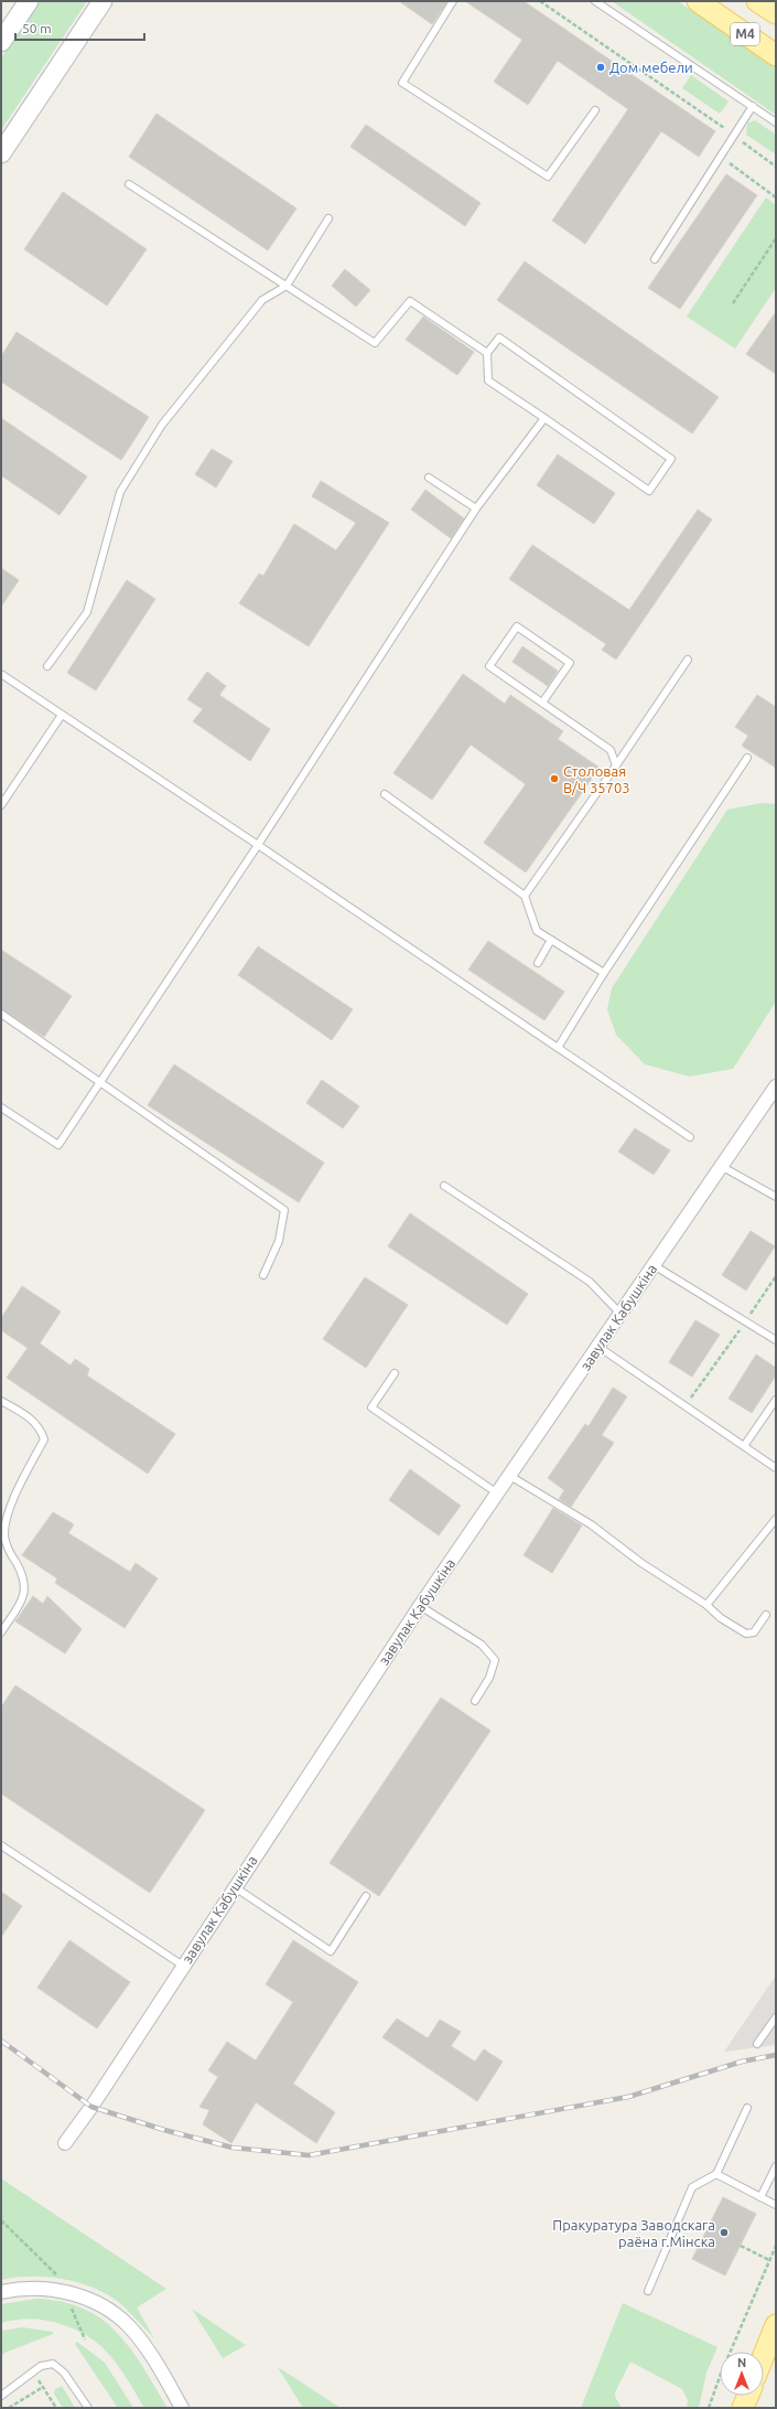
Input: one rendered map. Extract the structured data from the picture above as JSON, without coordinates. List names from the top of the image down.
{
  "streets": {
    "main road": ["М4"],
    "street": ["завулак Кабушкіна"]
  },
  "places": ["Дом мебели", "Столовая В/Ч 35703", "Пракуратура Заводскага раёна г.Мінска"],
  "scale_bar": "50 m",
  "north": "top"
}
